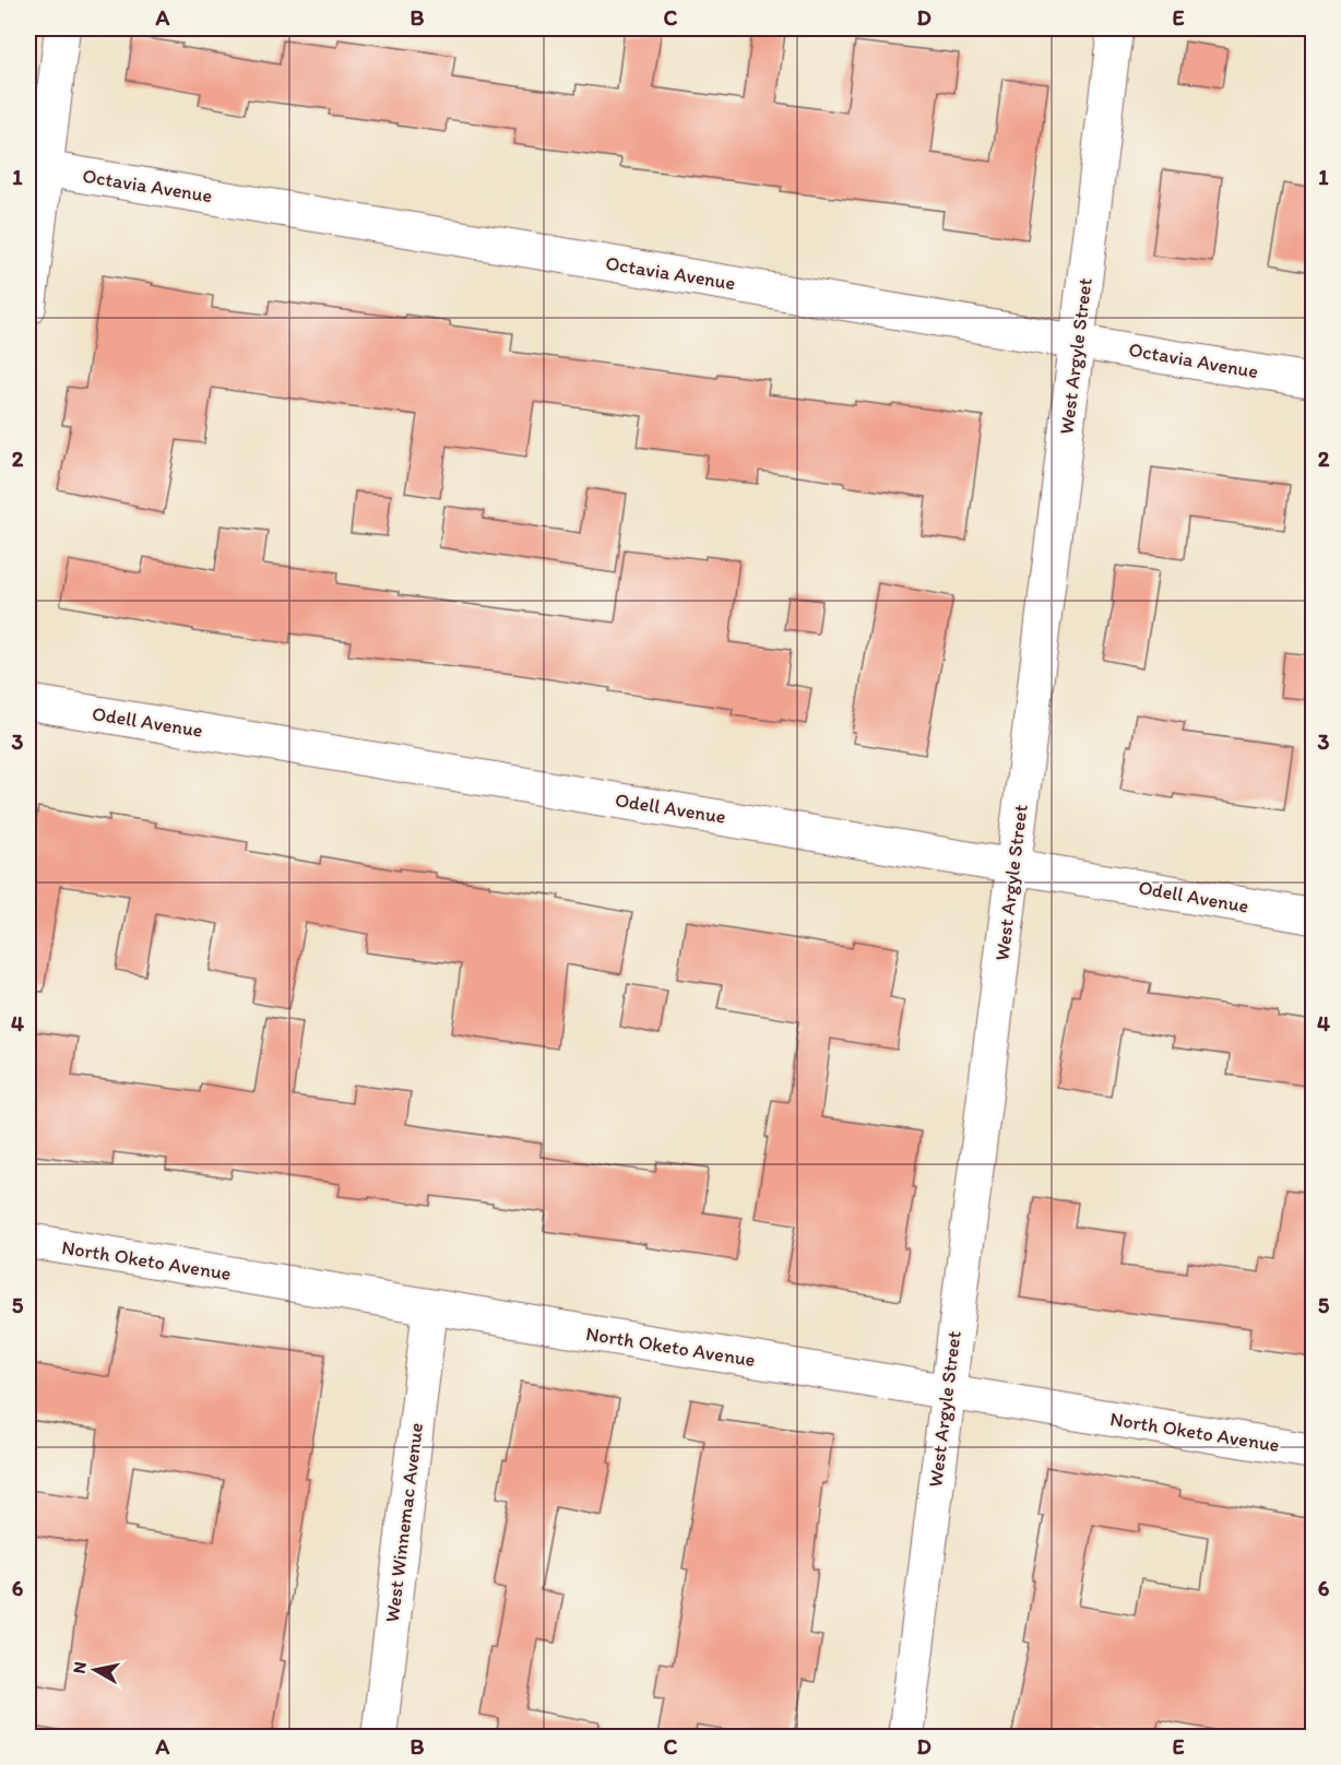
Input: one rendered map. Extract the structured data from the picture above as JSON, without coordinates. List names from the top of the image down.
{
  "streets": {
    "street": [
      "Octavia Avenue",
      "West Argyle Street",
      "Odell Avenue",
      "North Oketo Avenue",
      "West Winnemac Avenue"
    ]
  },
  "crossings": [
    ["Octavia Avenue", "West Argyle Street"],
    ["West Argyle Street", "Odell Avenue"],
    ["West Argyle Street", "North Oketo Avenue"],
    ["North Oketo Avenue", "West Winnemac Avenue"]
  ],
  "north": "left",
  "grid": {
    "columns": [
      "A",
      "B",
      "C",
      "D",
      "E"
    ],
    "rows": [
      "1",
      "2",
      "3",
      "4",
      "5",
      "6"
    ]
  }
}
